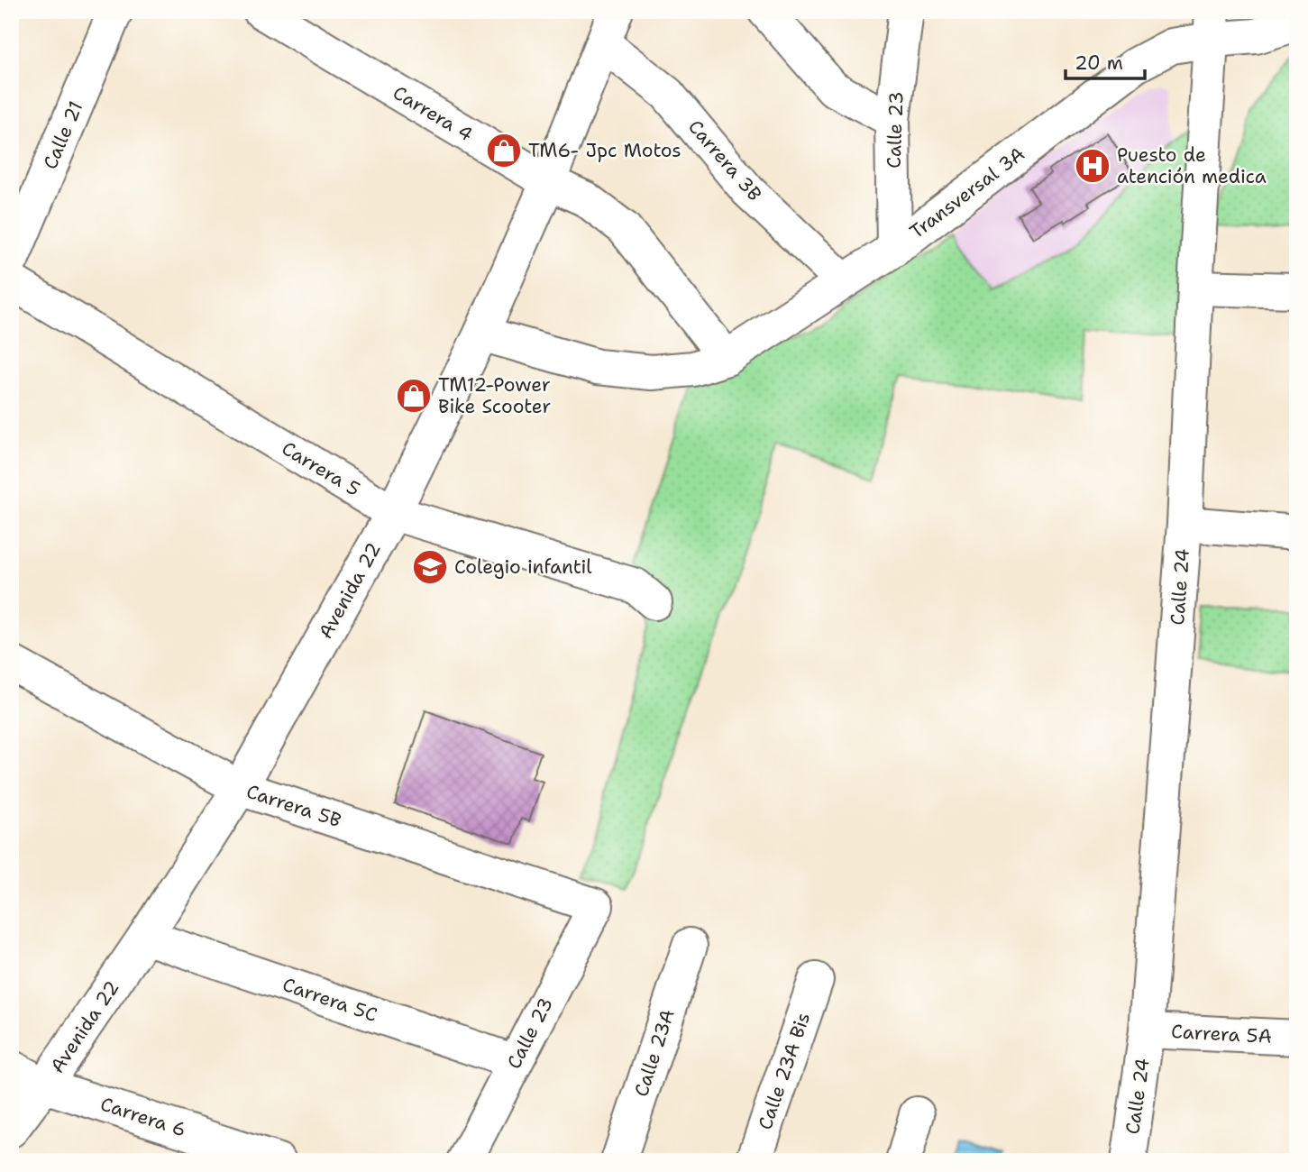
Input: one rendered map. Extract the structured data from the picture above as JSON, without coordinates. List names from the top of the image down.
{
  "streets": {
    "street": [
      "Carrera 4",
      "Calle 23",
      "Calle 21",
      "Carrera 3B",
      "Transversal 3A",
      "Carrera 5",
      "Calle 24",
      "Avenida 22",
      "Carrera 5B",
      "Carrera 5C",
      "Carrera 5A",
      "Calle 23A",
      "Calle 23A Bis",
      "Carrera 6"
    ]
  },
  "crossings": [
    ["Carrera 4", "Transversal 3A"],
    ["Carrera 4", "Avenida 22"],
    ["Calle 23", "Transversal 3A"],
    ["Calle 23", "Carrera 5B"],
    ["Calle 23", "Carrera 5C"],
    ["Carrera 3B", "Transversal 3A"],
    ["Carrera 3B", "Avenida 22"],
    ["Transversal 3A", "Calle 24"],
    ["Transversal 3A", "Avenida 22"],
    ["Carrera 5", "Avenida 22"],
    ["Calle 24", "Carrera 5A"],
    ["Avenida 22", "Carrera 5B"],
    ["Avenida 22", "Carrera 5C"],
    ["Avenida 22", "Carrera 6"]
  ],
  "places": {
    "shop": ["TM6- Jpc Motos", "TM12-Power Bike Scooter"],
    "hospital": ["Puesto de atención medica"],
    "school or university": ["Colegio infantil"]
  },
  "scale_bar": "20 m"
}
